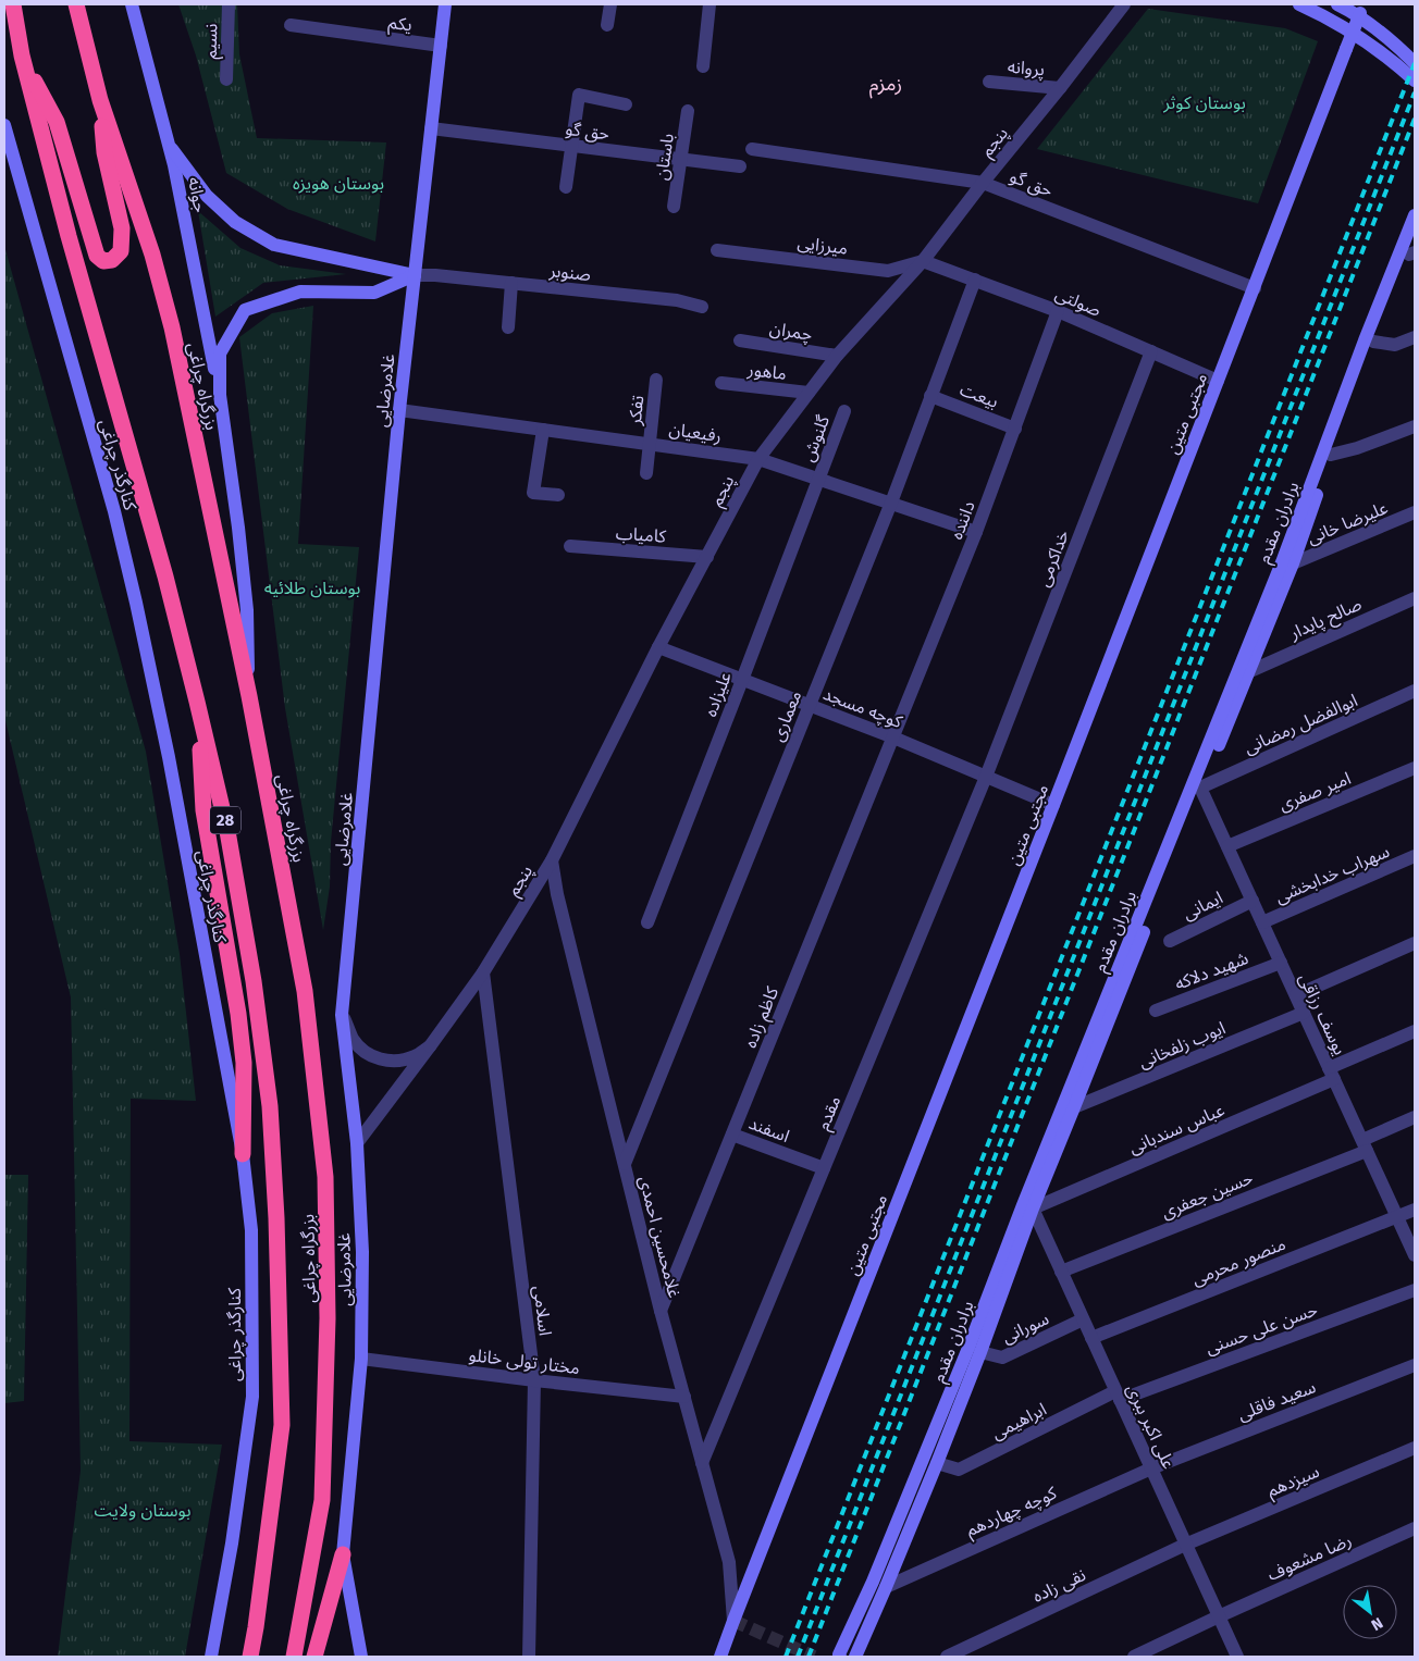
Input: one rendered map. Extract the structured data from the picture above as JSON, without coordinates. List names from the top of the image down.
{
  "streets": {
    "highway": ["بزرگراه چراغی", "28"],
    "main road": [
      "جوانه",
      "غلامرضایی",
      "مجتبی متین",
      "کنارگذر چراغی",
      "برادران مقدم"
    ],
    "street": [
      "یکم",
      "نسیم",
      "پروانه",
      "حق گو",
      "پنجم",
      "باستان",
      "میرزایی",
      "صنوبر",
      "صولتی",
      "چمران",
      "ماهور",
      "بیعت",
      "تفکر",
      "رفیعیان",
      "گلنوش",
      "داننده",
      "علیرضا خانی",
      "کامیاب",
      "خداکرمی",
      "صالح پایدار",
      "علیزاده",
      "کوچه مسجد",
      "معماری",
      "ابوالفضل رمضانی",
      "امیر صفری",
      "سهراب خدابخشی",
      "ایمانی",
      "شهید دلاکه",
      "یوسف رزاقی",
      "کاظم زاده",
      "ایوب زلفخانی",
      "مقدم",
      "عباس سندبانی",
      "اسفند",
      "حسین جعفری",
      "غلامحسین احمدی",
      "منصور محرمی",
      "اسلامی",
      "سورانی",
      "حسن علی حسنی",
      "مختار تولی خانلو",
      "سعید فاقلی",
      "ابراهیمی",
      "علی اکبر ببری",
      "سیزدهم",
      "کوچه چهاردهم",
      "رضا مشعوف",
      "نقی زاده"
    ]
  },
  "crossings": [
    ["یکم", "غلامرضایی"],
    ["پروانه", "پنجم"],
    ["حق گو", "پنجم"],
    ["حق گو", "باستان"],
    ["حق گو", "غلامرضایی"],
    ["حق گو", "مجتبی متین"],
    ["پنجم", "میرزایی"],
    ["پنجم", "صولتی"],
    ["پنجم", "چمران"],
    ["پنجم", "ماهور"],
    ["پنجم", "غلامرضایی"],
    ["پنجم", "رفیعیان"],
    ["پنجم", "کامیاب"],
    ["پنجم", "کوچه مسجد"],
    ["پنجم", "غلامحسین احمدی"],
    ["پنجم", "اسلامی"],
    ["میرزایی", "صولتی"],
    ["صنوبر", "غلامرضایی"],
    ["صولتی", "مجتبی متین"],
    ["صولتی", "داننده"],
    ["صولتی", "خداکرمی"],
    ["صولتی", "معماری"],
    ["غلامرضایی", "رفیعیان"],
    ["غلامرضایی", "مختار تولی خانلو"],
    ["بیعت", "داننده"],
    ["بیعت", "معماری"],
    ["تفکر", "رفیعیان"],
    ["مجتبی متین", "کوچه مسجد"],
    ["مجتبی متین", "غلامحسین احمدی"],
    ["رفیعیان", "گلنوش"],
    ["رفیعیان", "داننده"],
    ["رفیعیان", "علیزاده"],
    ["رفیعیان", "معماری"],
    ["گلنوش", "علیزاده"],
    ["داننده", "کوچه مسجد"],
    ["داننده", "کاظم زاده"],
    ["برادران مقدم", "علیرضا خانی"],
    ["برادران مقدم", "صالح پایدار"],
    ["برادران مقدم", "ابوالفضل رمضانی"],
    ["برادران مقدم", "یوسف رزاقی"],
    ["برادران مقدم", "ایوب زلفخانی"],
    ["برادران مقدم", "عباس سندبانی"],
    ["برادران مقدم", "سورانی"],
    ["برادران مقدم", "ابراهیمی"],
    ["برادران مقدم", "علی اکبر ببری"],
    ["برادران مقدم", "کوچه چهاردهم"],
    ["خداکرمی", "کوچه مسجد"],
    ["خداکرمی", "مقدم"],
    ["علیزاده", "کوچه مسجد"],
    ["کوچه مسجد", "معماری"],
    ["کوچه مسجد", "کاظم زاده"],
    ["کوچه مسجد", "مقدم"],
    ["معماری", "غلامحسین احمدی"],
    ["ابوالفضل رمضانی", "یوسف رزاقی"],
    ["امیر صفری", "یوسف رزاقی"],
    ["سهراب خدابخشی", "یوسف رزاقی"],
    ["ایمانی", "یوسف رزاقی"],
    ["شهید دلاکه", "یوسف رزاقی"],
    ["یوسف رزاقی", "ایوب زلفخانی"],
    ["یوسف رزاقی", "عباس سندبانی"],
    ["یوسف رزاقی", "حسین جعفری"],
    ["یوسف رزاقی", "منصور محرمی"],
    ["کاظم زاده", "اسفند"],
    ["کاظم زاده", "غلامحسین احمدی"],
    ["مقدم", "اسفند"],
    ["مقدم", "غلامحسین احمدی"],
    ["عباس سندبانی", "علی اکبر ببری"],
    ["حسین جعفری", "علی اکبر ببری"],
    ["غلامحسین احمدی", "مختار تولی خانلو"],
    ["منصور محرمی", "علی اکبر ببری"],
    ["اسلامی", "مختار تولی خانلو"],
    ["سورانی", "علی اکبر ببری"],
    ["حسن علی حسنی", "ابراهیمی"],
    ["حسن علی حسنی", "علی اکبر ببری"],
    ["سعید فاقلی", "علی اکبر ببری"],
    ["سعید فاقلی", "کوچه چهاردهم"],
    ["ابراهیمی", "علی اکبر ببری"],
    ["علی اکبر ببری", "سیزدهم"],
    ["علی اکبر ببری", "کوچه چهاردهم"],
    ["علی اکبر ببری", "رضا مشعوف"],
    ["علی اکبر ببری", "نقی زاده"],
    ["سیزدهم", "نقی زاده"]
  ],
  "districts": ["زمزم"],
  "parks": [
    "بوستان کوثر",
    "بوستان هویزه",
    "بوستان طلائیه",
    "بوستان ولایت"
  ],
  "north": "bottom right"
}
